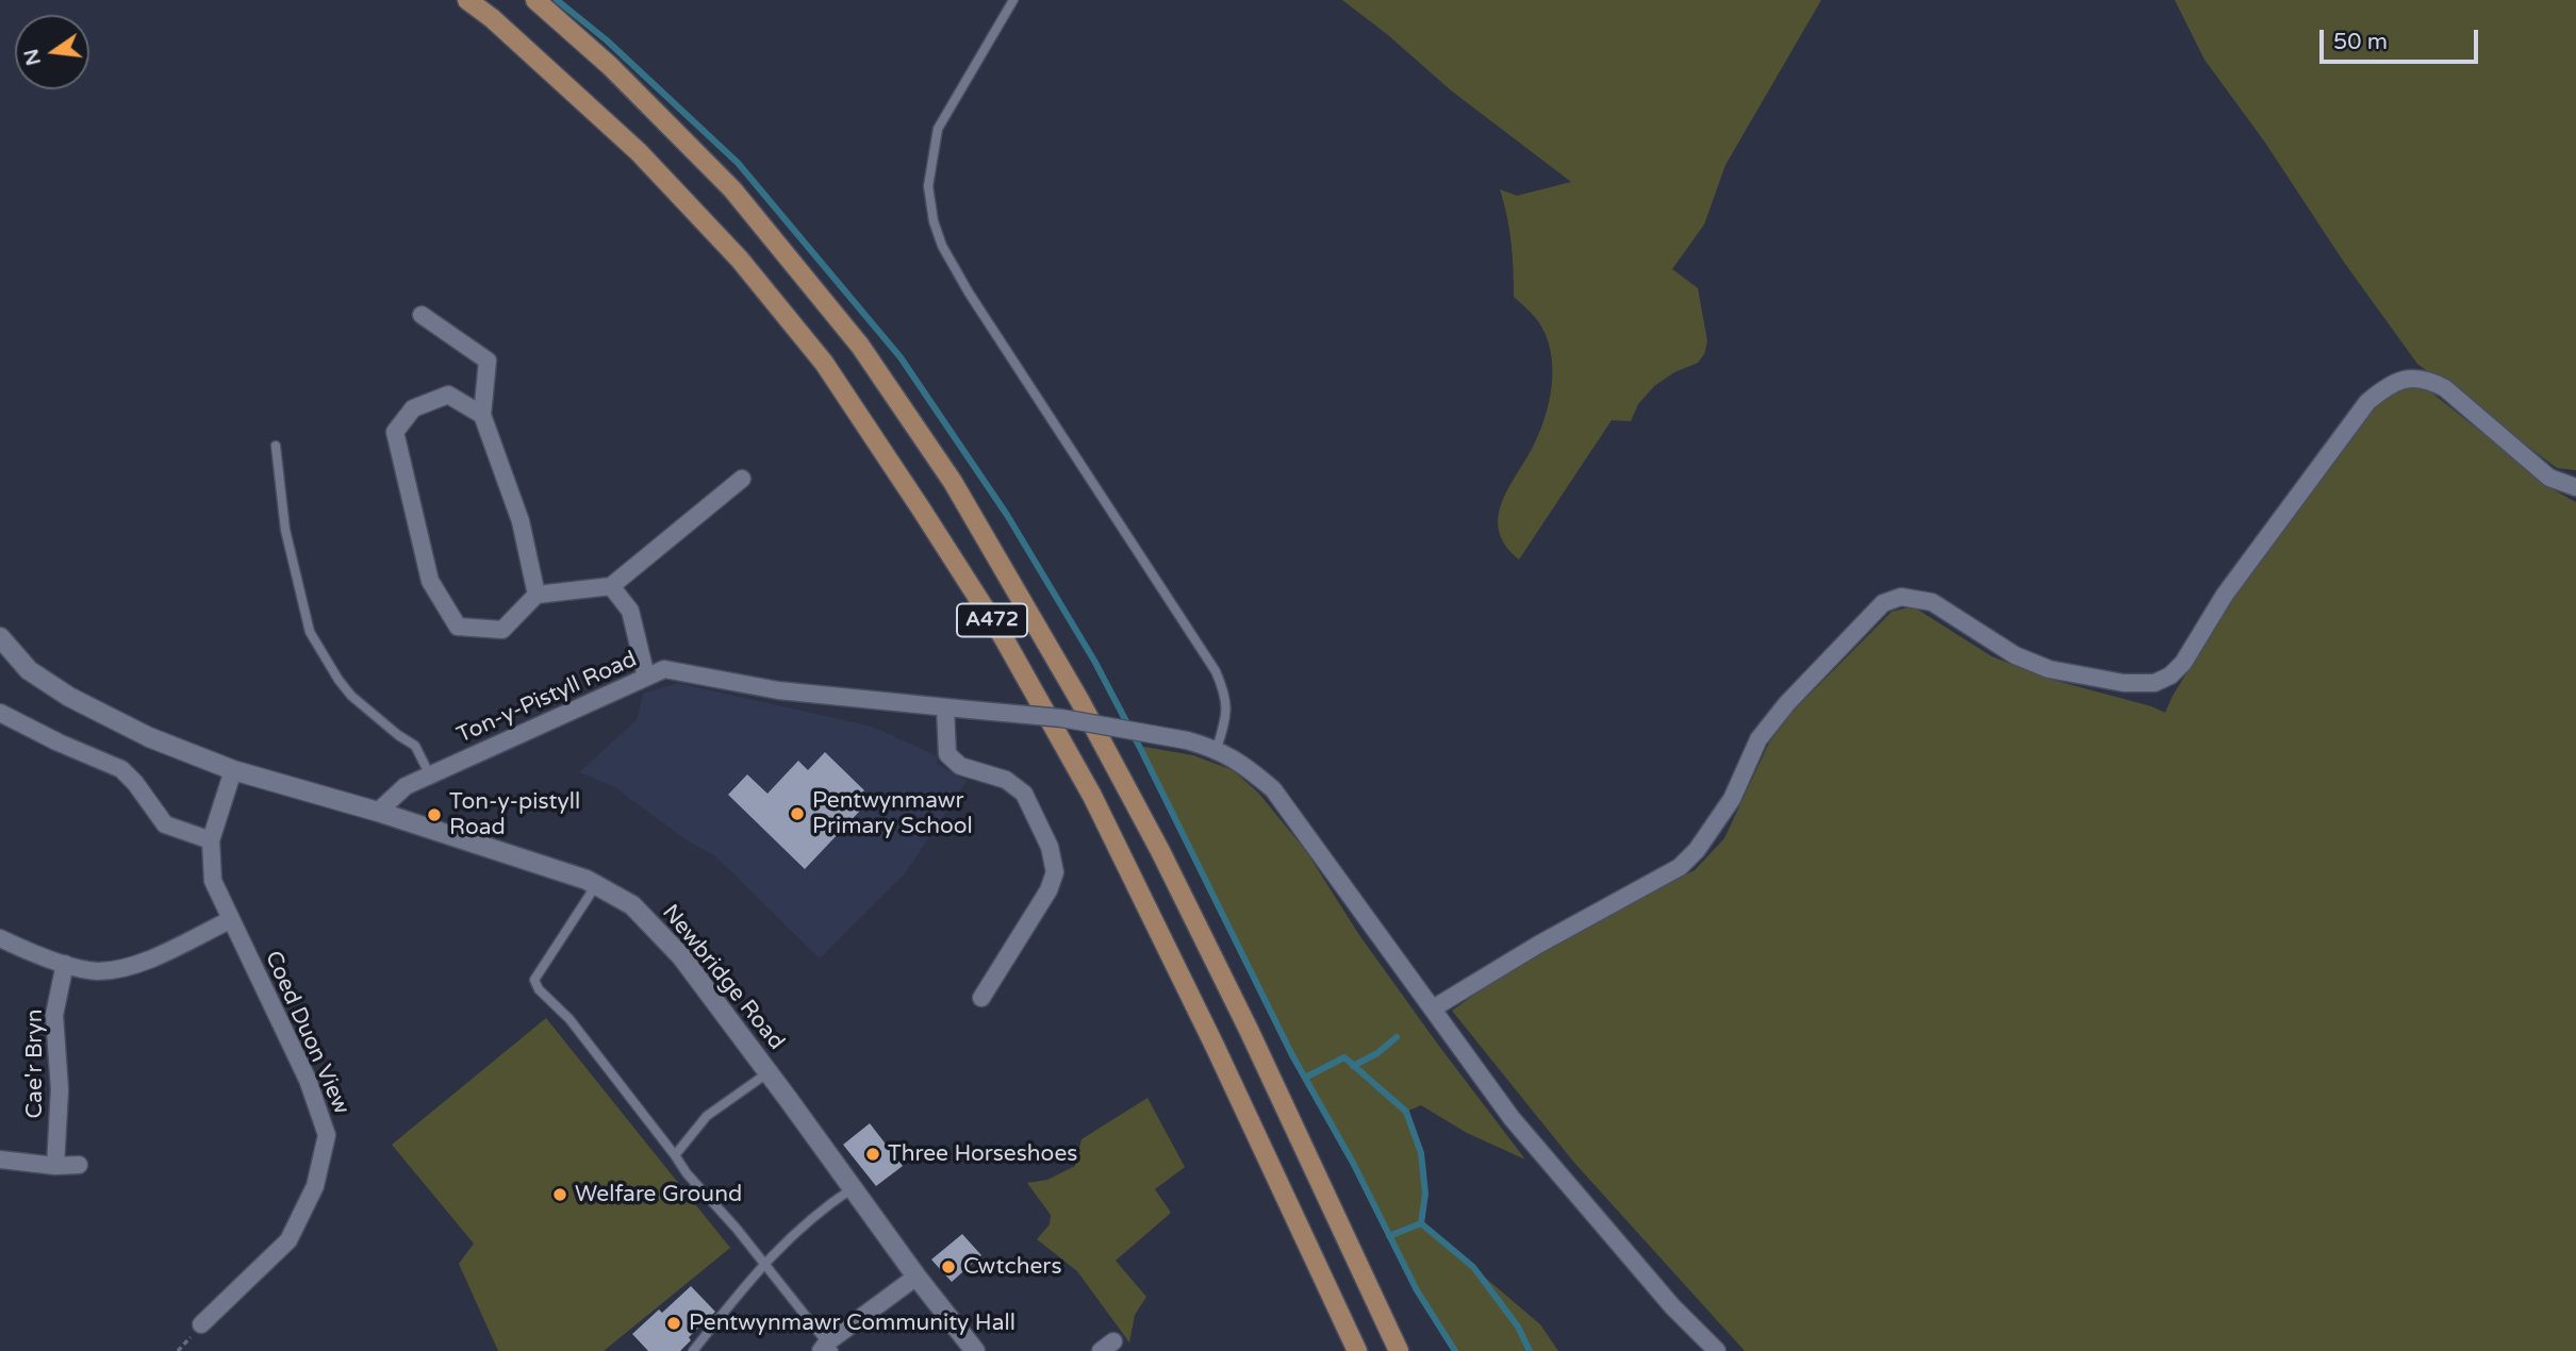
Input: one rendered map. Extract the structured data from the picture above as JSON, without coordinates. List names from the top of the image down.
{
  "streets": {
    "main road": ["A472"],
    "street": [
      "Ton-y-Pistyll Road",
      "Newbridge Road",
      "Coed Duon View",
      "Cae'r Bryn"
    ]
  },
  "crossings": [
    ["Ton-y-Pistyll Road", "Newbridge Road"],
    ["Newbridge Road", "Coed Duon View"]
  ],
  "places": [
    "Pentwynmawr Primary School",
    "Ton-y-pistyll Road",
    "Three Horseshoes",
    "Welfare Ground",
    "Cwtchers",
    "Pentwynmawr Community Hall"
  ],
  "scale_bar": "50 m",
  "north": "left"
}
